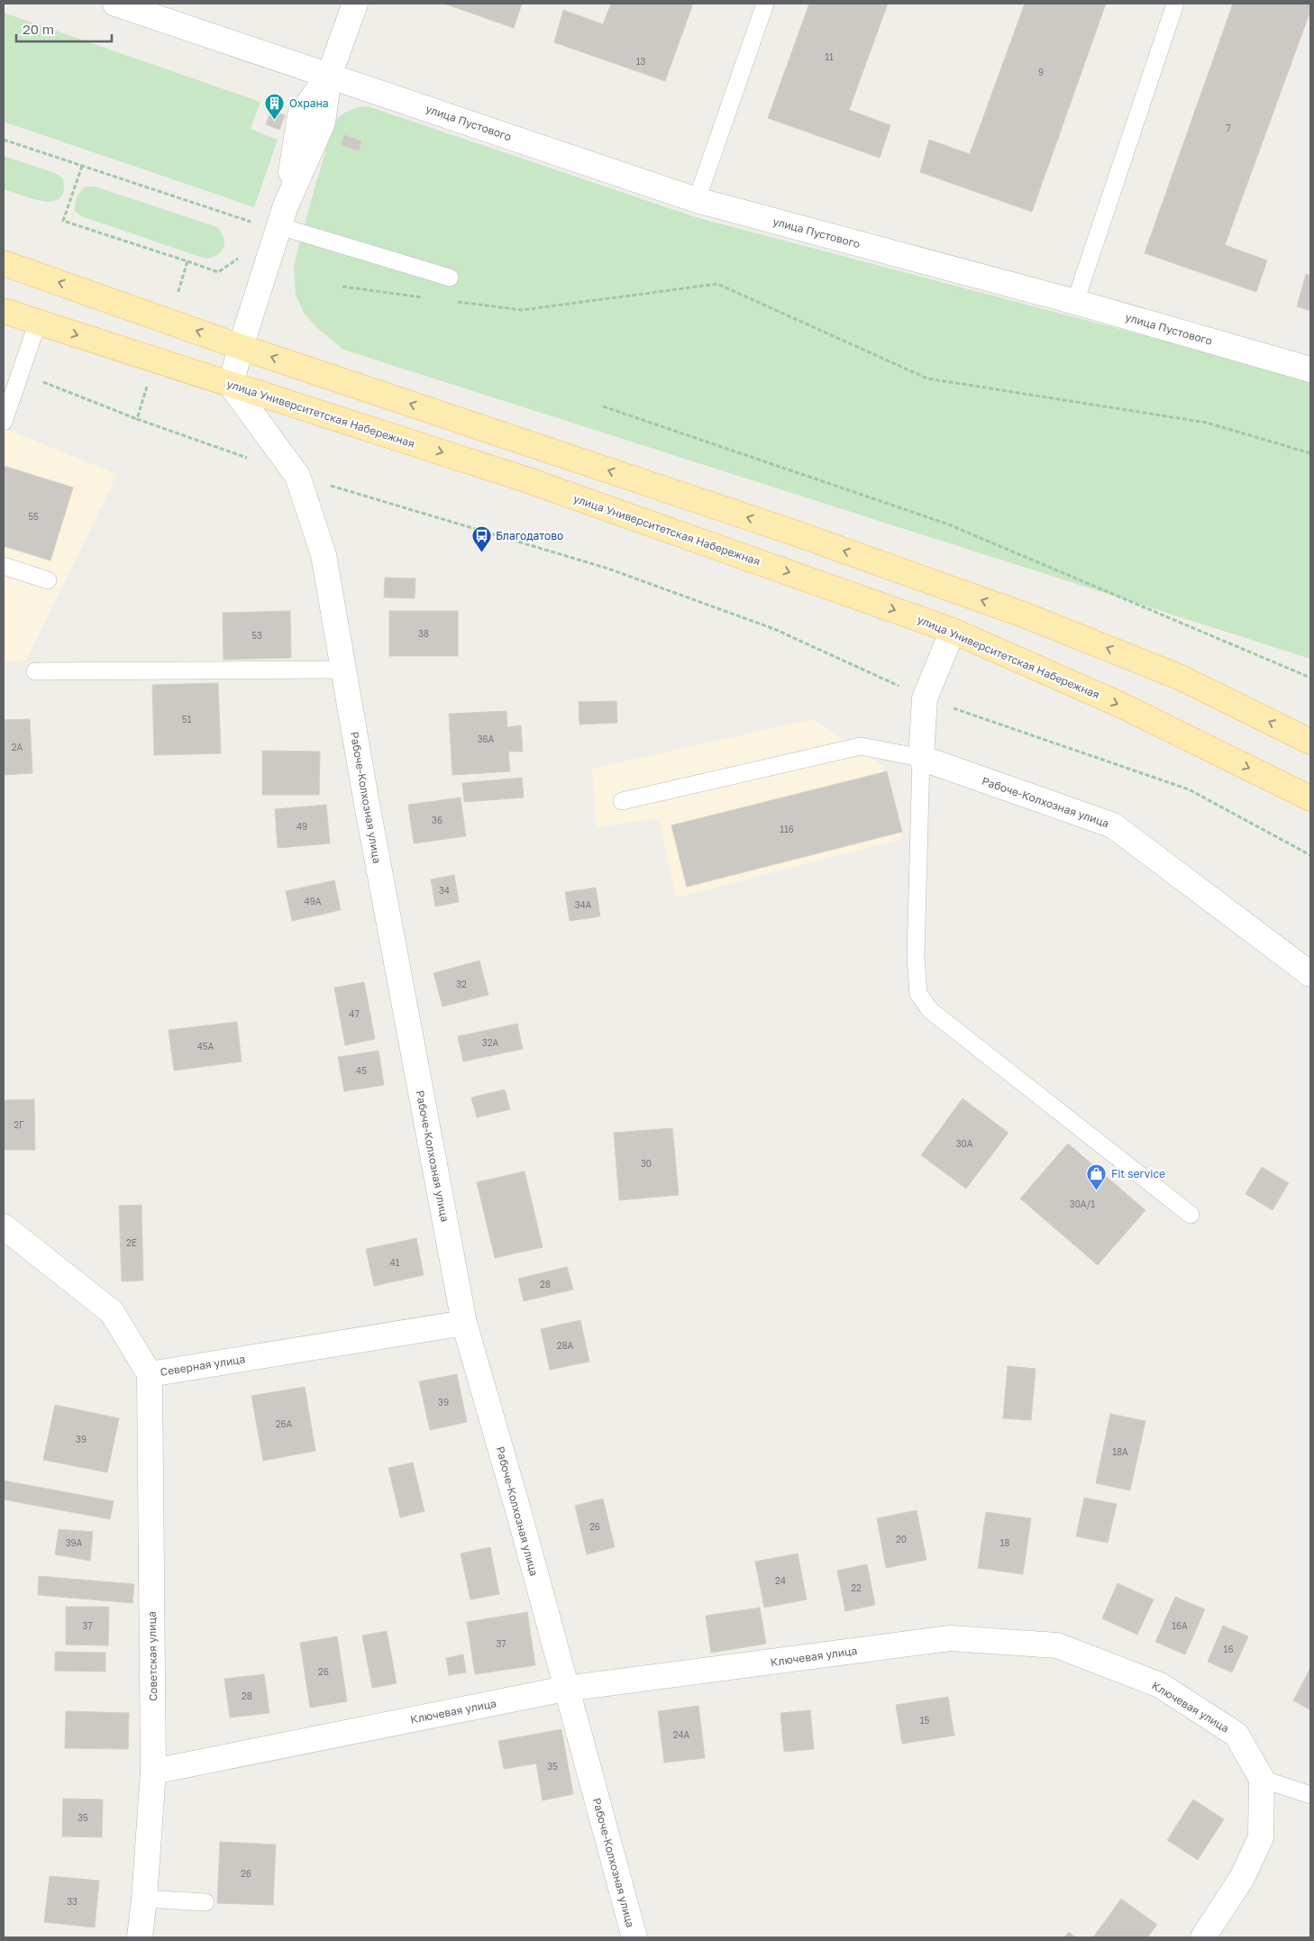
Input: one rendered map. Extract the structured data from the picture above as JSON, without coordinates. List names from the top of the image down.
{
  "streets": {
    "main road": ["улица Университетская Набережная"],
    "street": [
      "улица Пустового",
      "Рабоче-Колхозная улица",
      "Северная улица",
      "Советская улица",
      "Ключевая улица"
    ]
  },
  "crossings": [
    ["улица Университетская Набережная", "Рабоче-Колхозная улица"],
    ["Рабоче-Колхозная улица", "Северная улица"],
    ["Рабоче-Колхозная улица", "Ключевая улица"],
    ["Северная улица", "Советская улица"],
    ["Советская улица", "Ключевая улица"]
  ],
  "places": {
    "building": ["Охрана"],
    "bus stop": ["Благодатово"],
    "shop": ["Fit service"]
  },
  "house_numbers": [
    "11",
    "13",
    "9",
    "7",
    "55",
    "38",
    "53",
    "51",
    "36А",
    "2А",
    "36",
    "49",
    "116",
    "34",
    "49А",
    "34А",
    "32",
    "47",
    "32А",
    "45А",
    "45",
    "2Г",
    "30А",
    "30",
    "30А/1",
    "2Е",
    "41",
    "28",
    "28А",
    "39",
    "26А",
    "39",
    "18А",
    "26",
    "20",
    "39А",
    "18",
    "24",
    "22",
    "37",
    "16А",
    "37",
    "16",
    "26",
    "28",
    "15",
    "24А",
    "35",
    "35",
    "26",
    "33"
  ],
  "scale_bar": "20 m"
}
